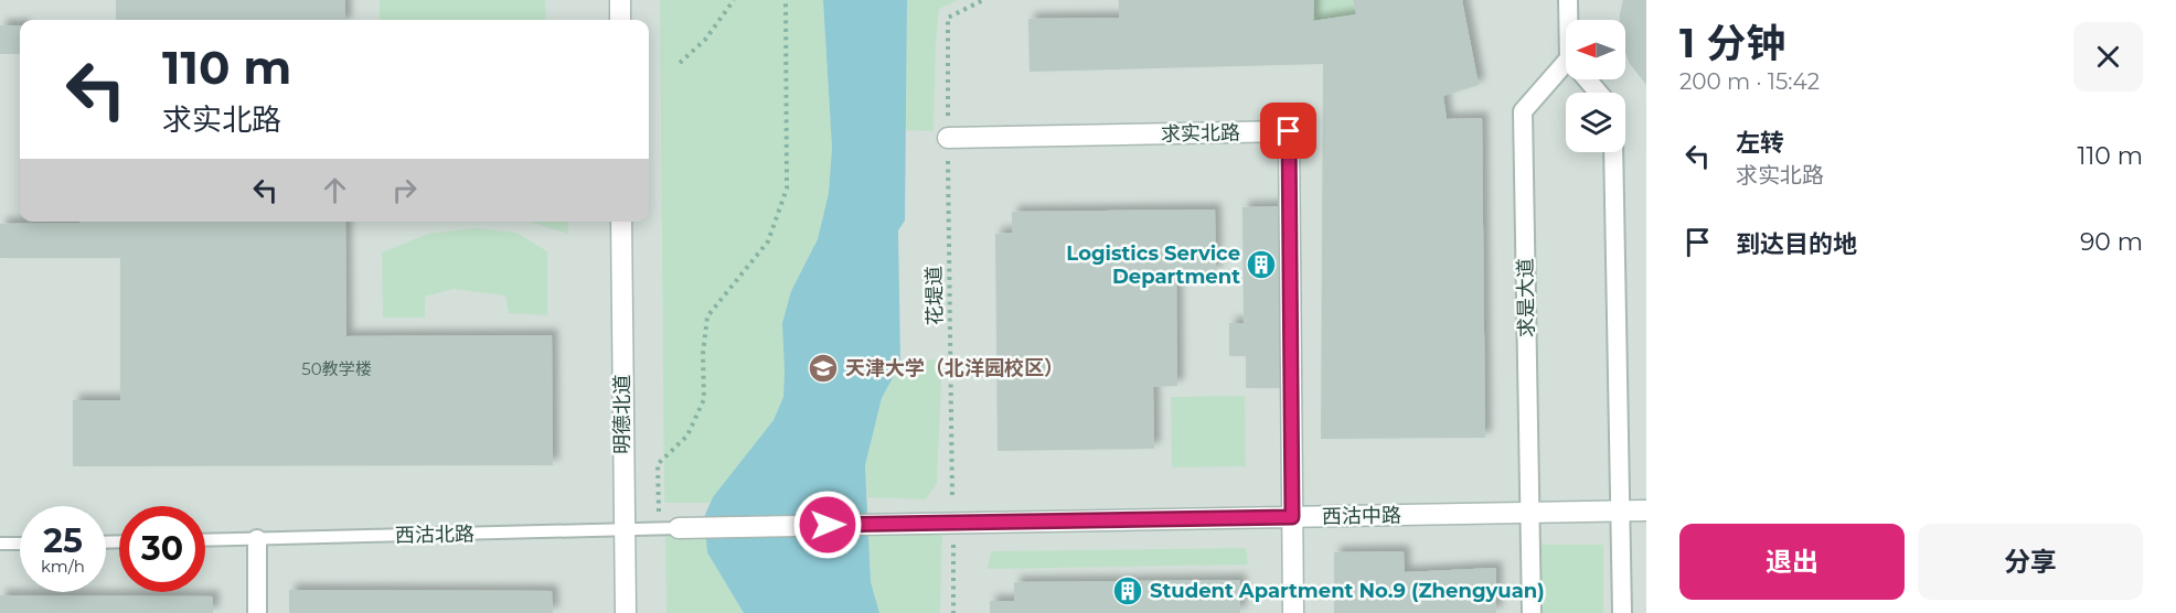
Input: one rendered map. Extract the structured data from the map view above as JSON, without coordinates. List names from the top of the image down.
{
  "streets": {
    "street": [
      "求实北路",
      "求是大道",
      "明德北道",
      "西沽中路"
    ],
    "lane": ["西沽北路"],
    "path": ["花堤道"]
  },
  "crossings": [
    ["求实北路", "花堤道"],
    ["求实北路", "西沽中路"],
    ["花堤道", "西沽中路"],
    ["求是大道", "西沽中路"],
    ["明德北道", "西沽北路"],
    ["西沽中路", "西沽北路"]
  ],
  "places": {
    "building": ["Logistics Service Department", "Student Apartment No.9 (Zhengyuan)"],
    "school or university": ["天津大学（北洋园校区）"]
  },
  "house_numbers": ["50教学楼"],
  "north": "left",
  "page": {
    "heading": ["1 分钟", "200 m · 15:42"],
    "turn": ["110 m", "求实北路"],
    "list": [
      {
        "name": "左转",
        "note": "求实北路",
        "value": "110 m"
      },
      {
        "name": "到达目的地",
        "value": "90 m"
      }
    ],
    "speed": "25 km/h",
    "limit": "30",
    "buttons": ["退出", "分享"]
  }
}
